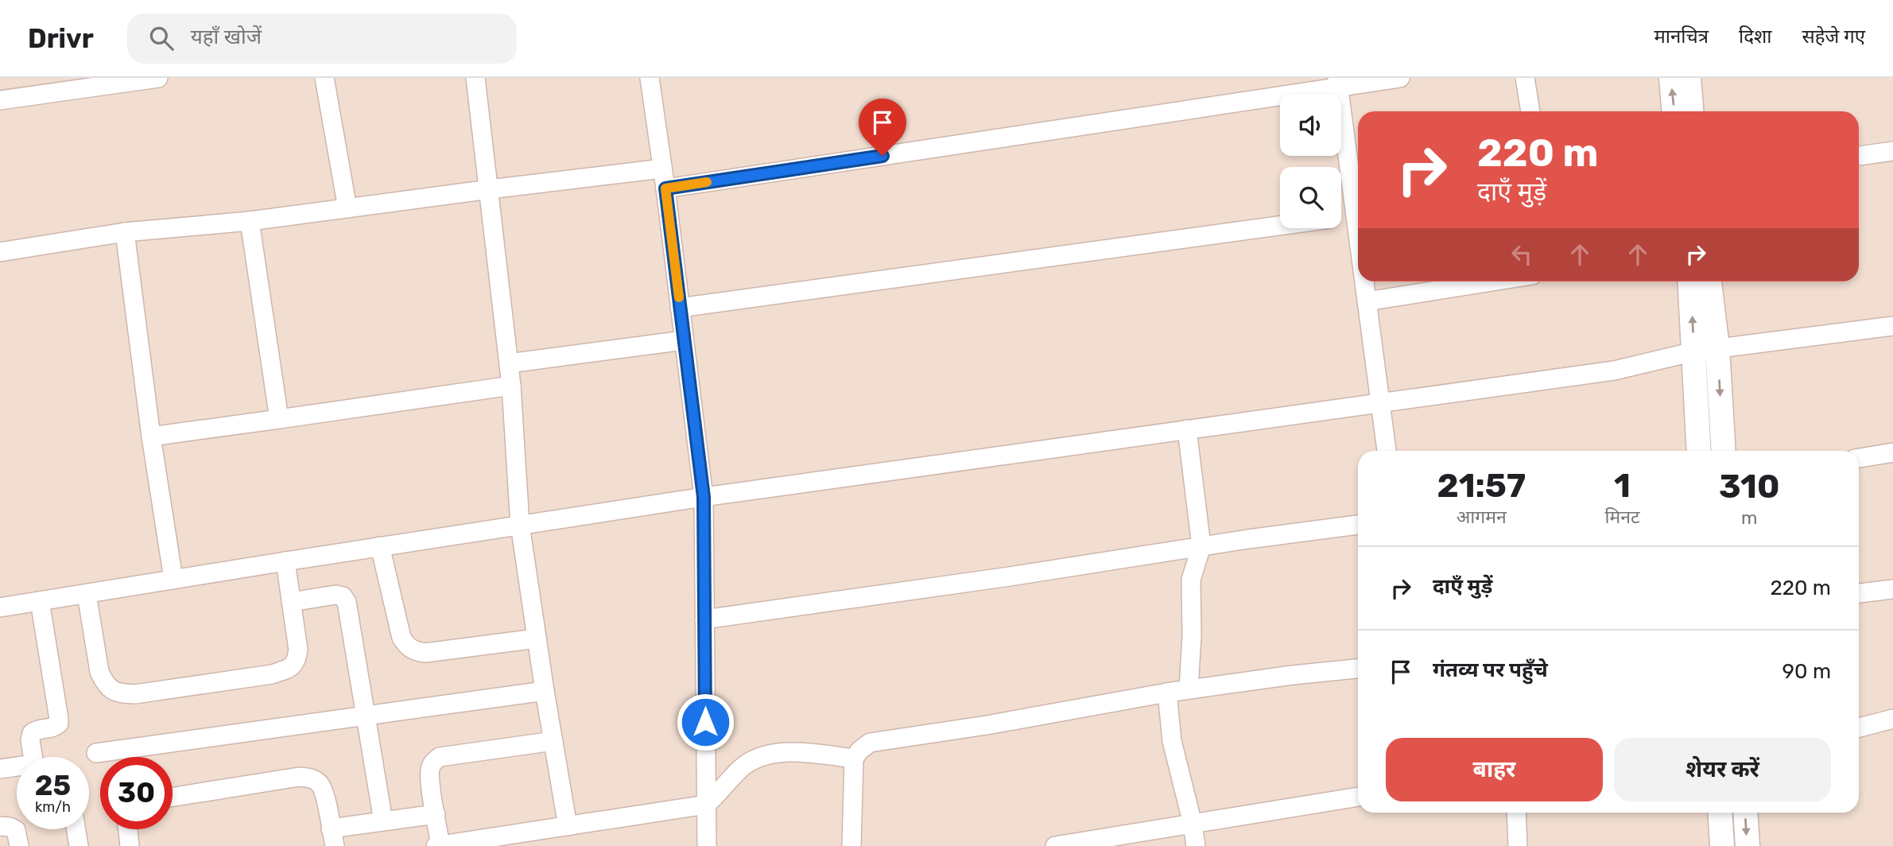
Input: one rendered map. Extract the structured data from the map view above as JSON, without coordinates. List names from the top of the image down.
{
  "page": {
    "header": "Drivr",
    "search": "यहाँ खोजें",
    "nav": ["मानचित्र", "दिशा", "सहेजे गए"],
    "turn": ["220 m", "दाएँ मुड़ें"],
    "eta": [
      "21:57",
      "आगमन",
      "1",
      "मिनट",
      "310",
      "m"
    ],
    "list": [
      {
        "name": "दाएँ मुड़ें",
        "value": "220 m"
      },
      {
        "name": "गंतव्य पर पहुँचे",
        "value": "90 m"
      }
    ],
    "buttons": ["बाहर", "शेयर करें"],
    "speed": "25 km/h",
    "limit": "30"
  }
}
